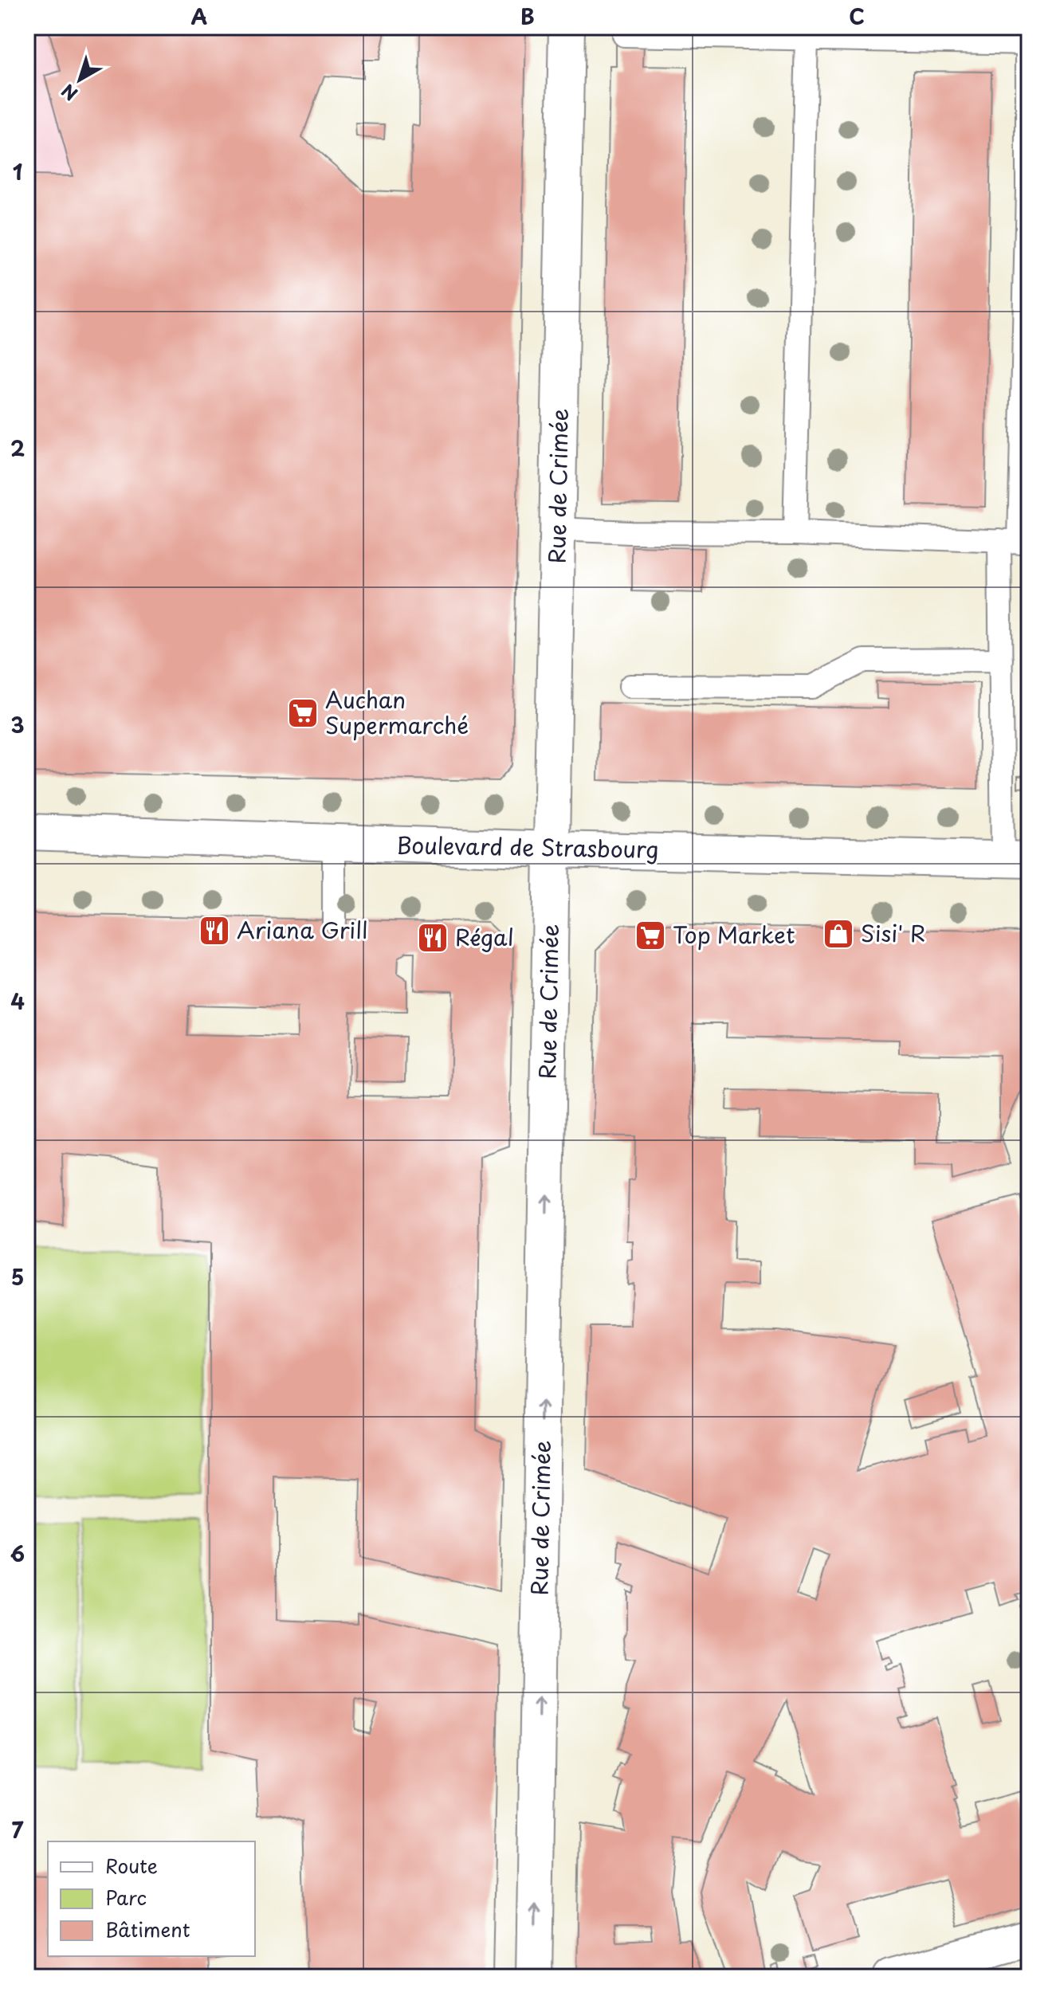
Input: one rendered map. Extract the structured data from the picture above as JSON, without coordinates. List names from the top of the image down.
{
  "streets": {
    "street": ["Rue de Crimée", "Boulevard de Strasbourg"]
  },
  "crossings": [
    ["Rue de Crimée", "Boulevard de Strasbourg"]
  ],
  "one_way": ["Rue de Crimée"],
  "places": {
    "supermarket": ["Auchan Supermarché", "Top Market"],
    "restaurant": ["Ariana Grill", "Régal"],
    "shop": ["Sisi' R"]
  },
  "legend": ["Route", "Parc", "Bâtiment"],
  "north": "bottom left",
  "grid": {
    "columns": ["A", "B", "C"],
    "rows": [
      "1",
      "2",
      "3",
      "4",
      "5",
      "6",
      "7"
    ]
  }
}
